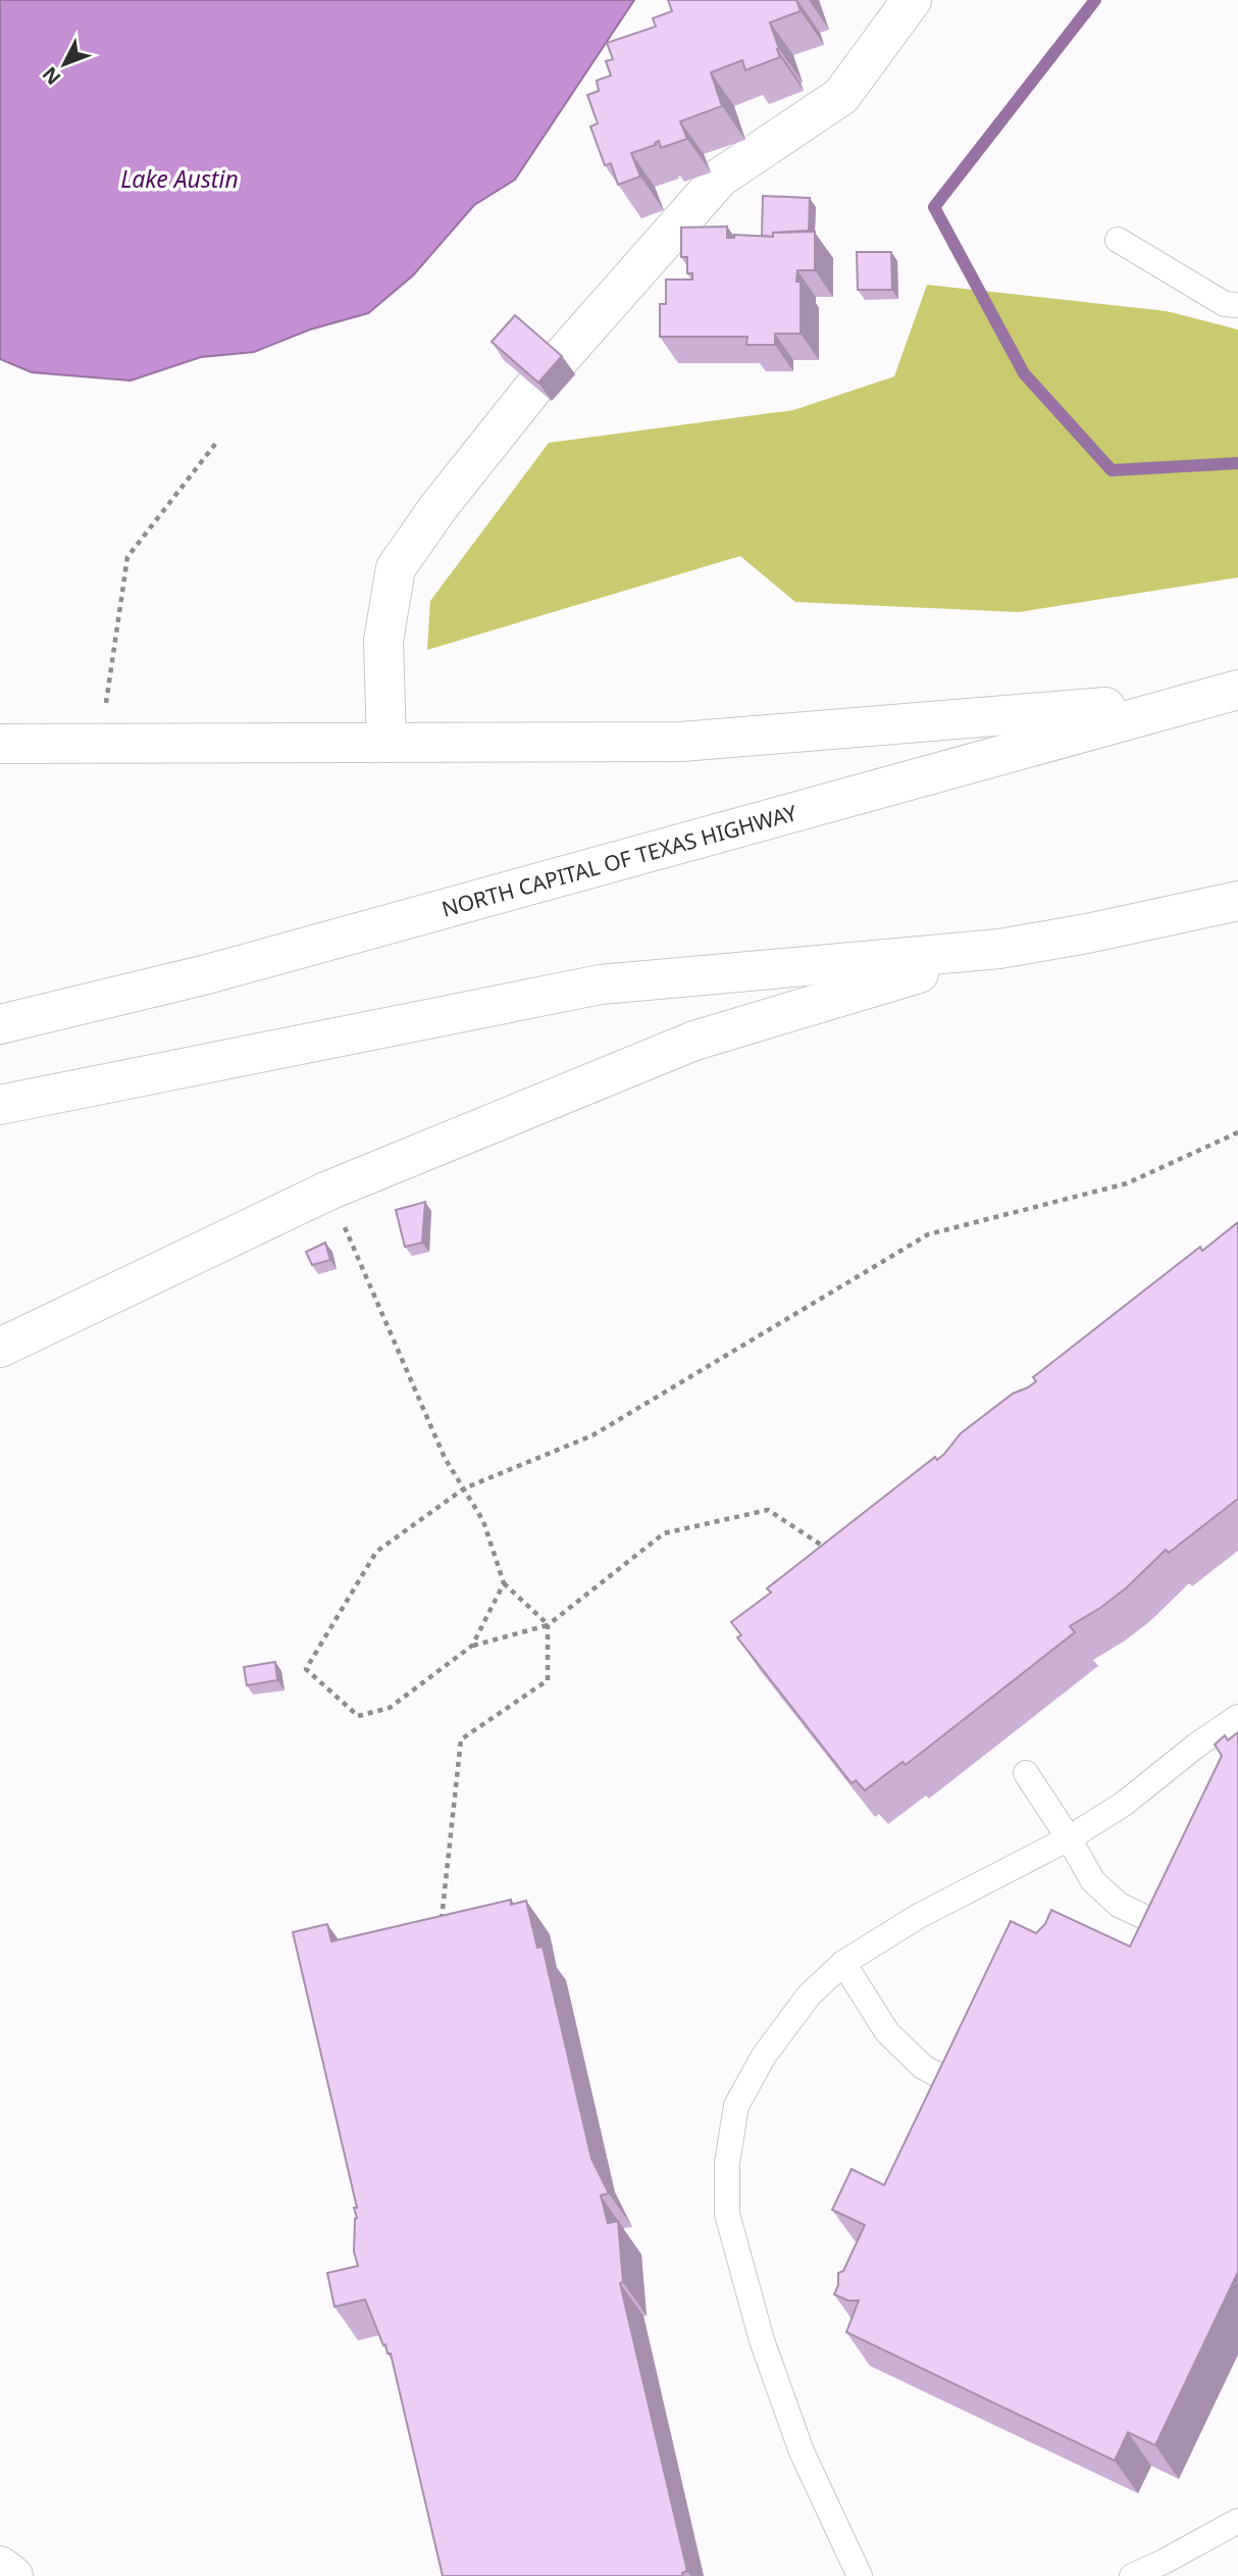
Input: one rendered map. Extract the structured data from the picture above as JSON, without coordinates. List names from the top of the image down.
{
  "streets": {
    "main road": ["NORTH CAPITAL OF TEXAS HIGHWAY"]
  },
  "water": ["Lake Austin"],
  "north": "bottom left"
}
